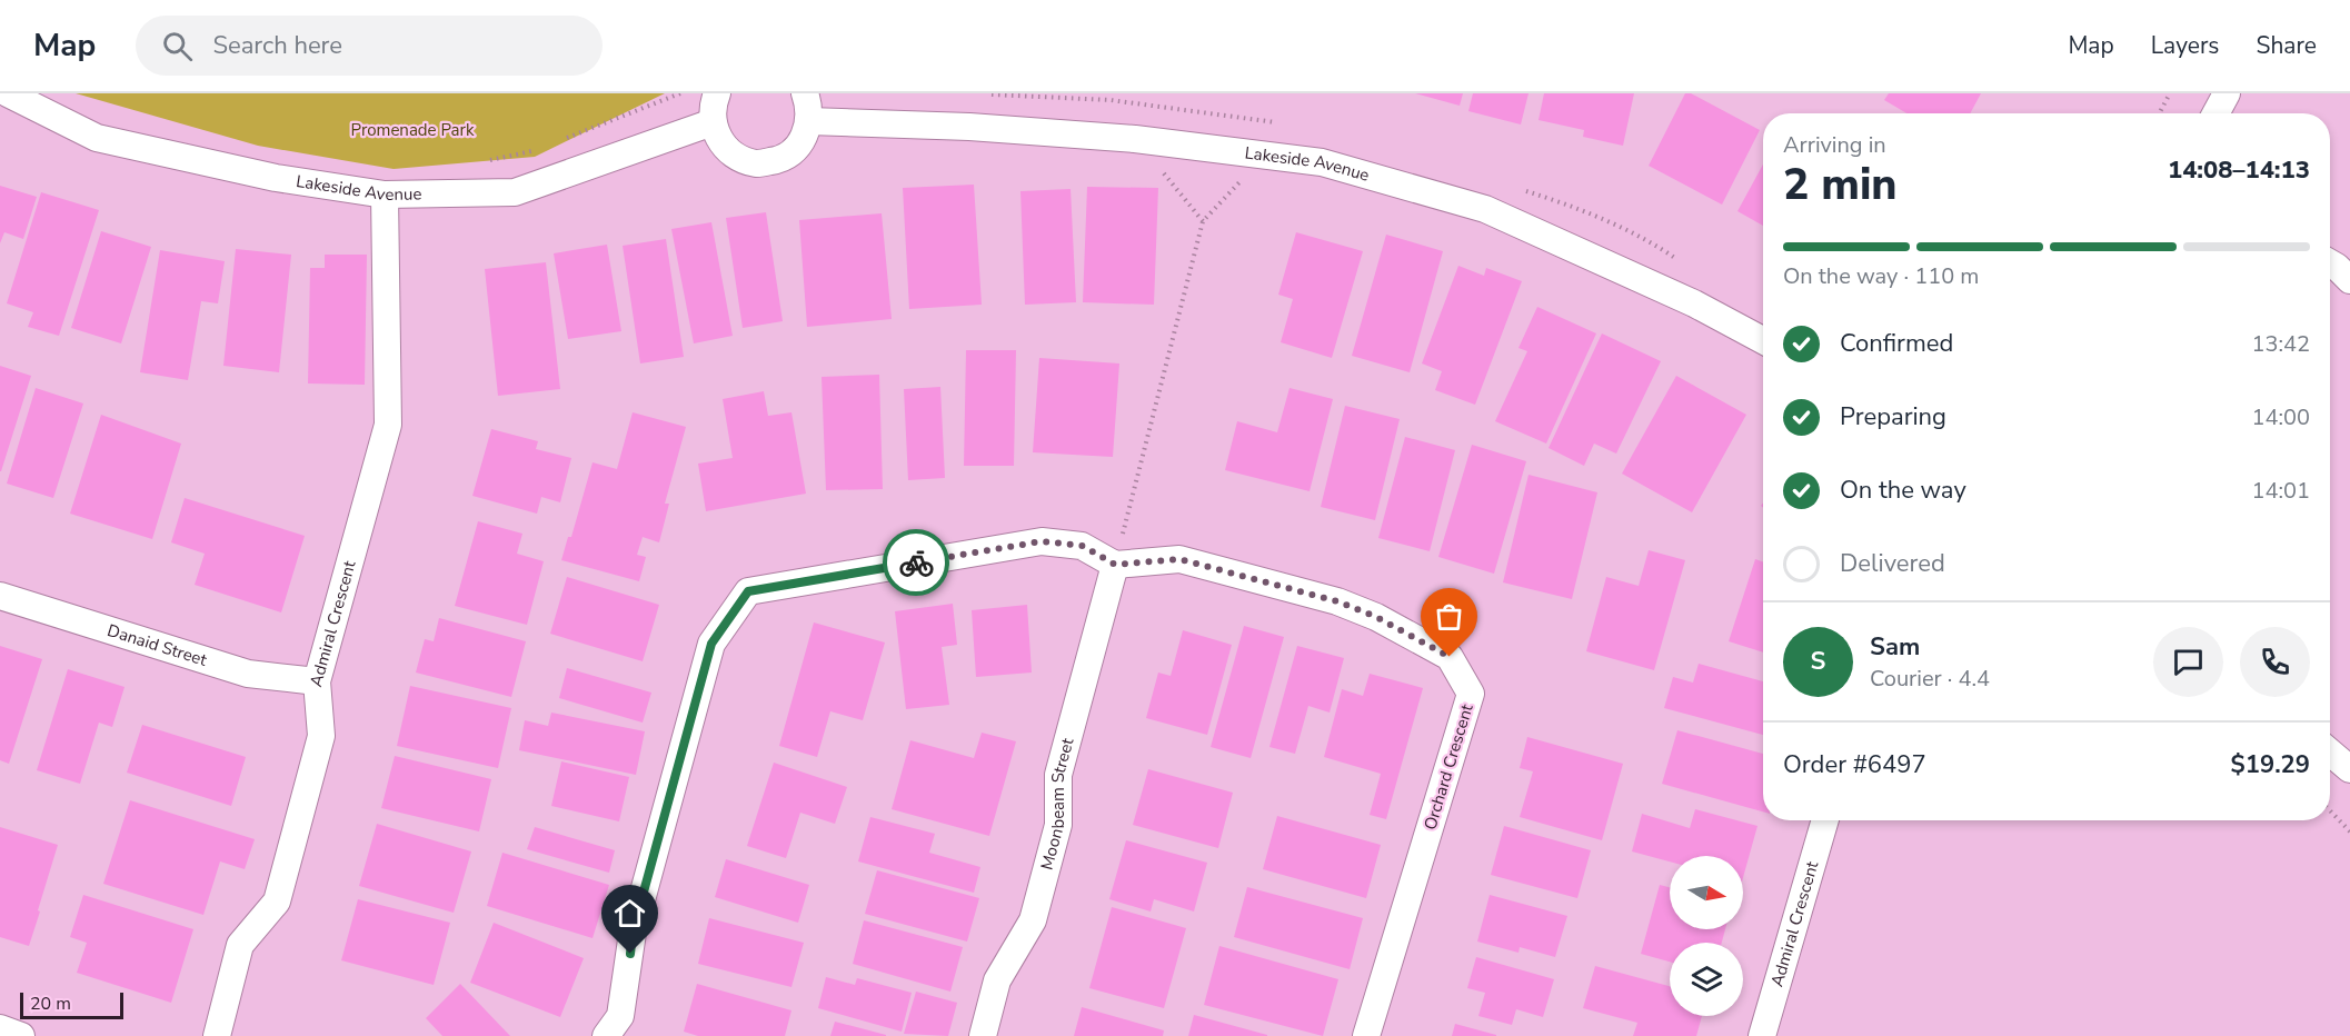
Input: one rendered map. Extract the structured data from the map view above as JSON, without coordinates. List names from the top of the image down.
{
  "streets": {
    "street": [
      "Lakeside Avenue",
      "Admiral Crescent",
      "Danaid Street",
      "Orchard Crescent",
      "Moonbeam Street"
    ]
  },
  "crossings": [
    ["Lakeside Avenue", "Admiral Crescent"],
    ["Admiral Crescent", "Danaid Street"],
    ["Orchard Crescent", "Moonbeam Street"]
  ],
  "parks": ["Promenade Park"],
  "scale_bar": "20 m",
  "north": "right",
  "page": {
    "header": "Map",
    "search": "Search here",
    "nav": ["Map", "Layers", "Share"],
    "heading": ["2 min", "Arriving in", "14:08–14:13"],
    "panel": [
      "Sam",
      "Courier · 4.4",
      "Order #6497",
      "$19.29"
    ],
    "bar": "On the way · 110 m",
    "list": [
      ["Confirmed", "13:42"],
      ["Preparing", "14:00"],
      ["On the way", "14:01"],
      "Delivered"
    ],
    "round": "S",
    "scale": "20 m"
  }
}
